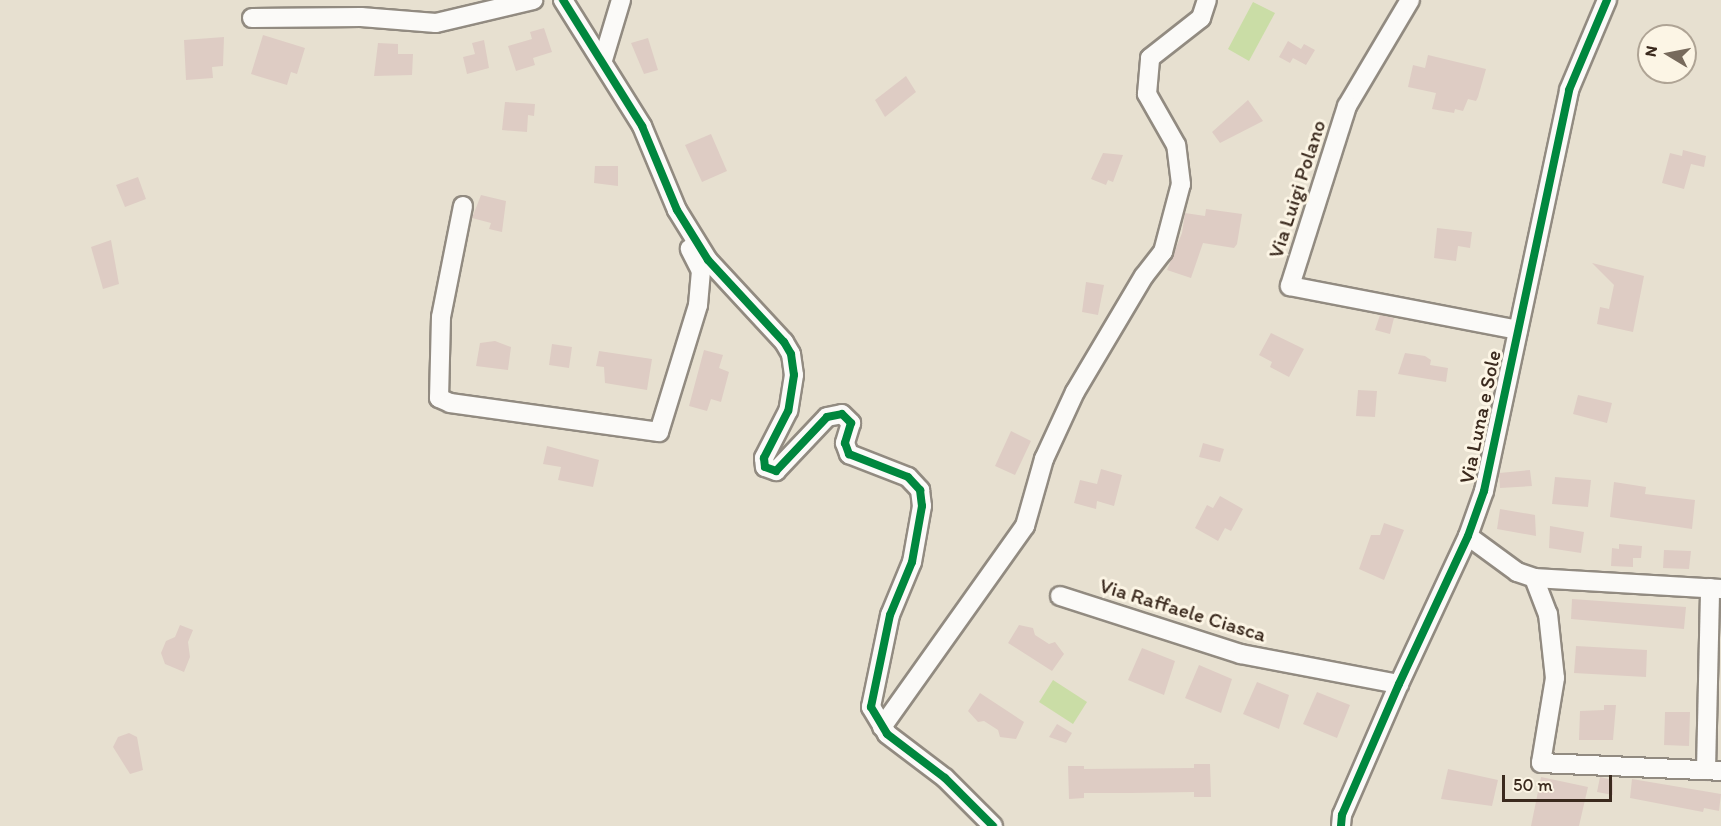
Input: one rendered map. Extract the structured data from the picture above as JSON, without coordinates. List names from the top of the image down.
{
  "streets": {
    "street": ["Via Luigi Polano", "Via Luna e Sole", "Via Raffaele Ciasca"]
  },
  "crossings": [
    ["Via Luigi Polano", "Via Luna e Sole"],
    ["Via Luna e Sole", "Via Raffaele Ciasca"]
  ],
  "scale_bar": "50 m",
  "north": "left"
}
